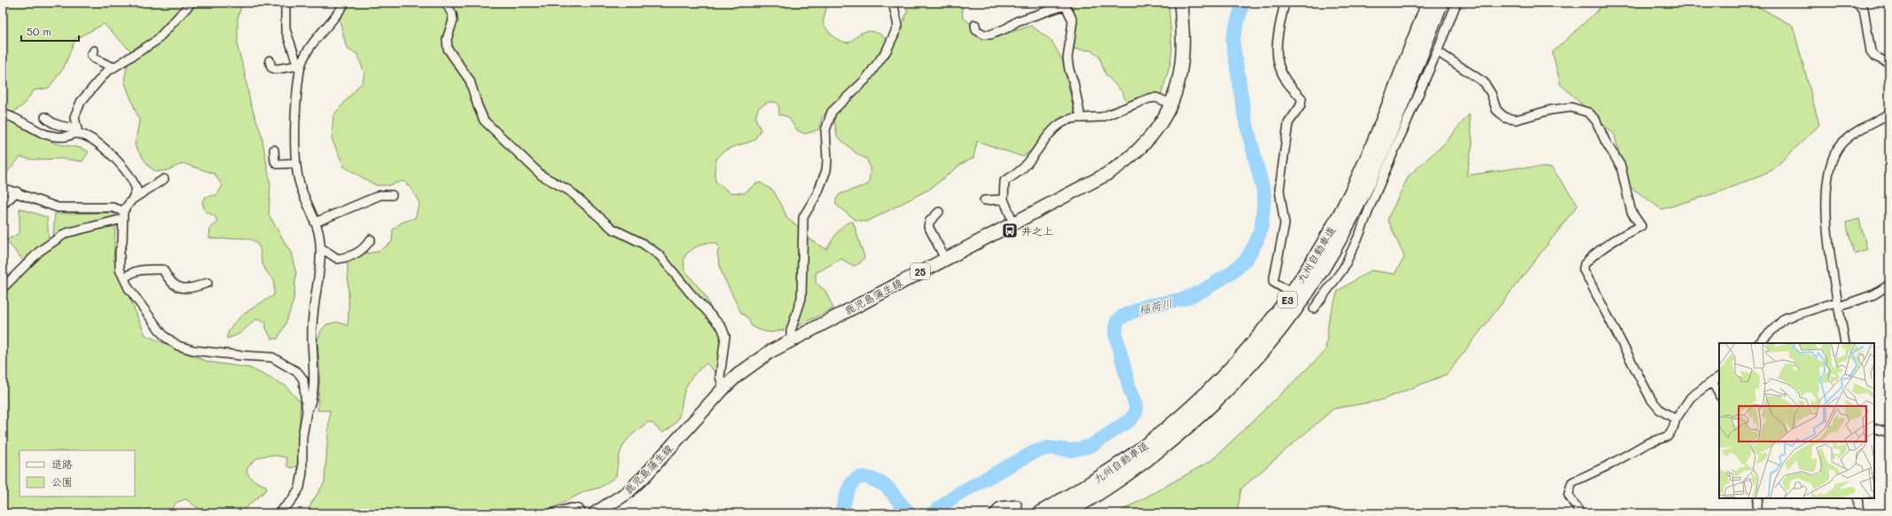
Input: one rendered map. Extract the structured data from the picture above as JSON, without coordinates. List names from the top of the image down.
{
  "streets": {
    "highway": ["九州自動車道", "E3"],
    "main road": ["25", "鹿児島蒲生線"]
  },
  "water": ["稲荷川"],
  "places": {
    "bus stop": ["井之上"]
  },
  "legend": ["道路", "公園"],
  "scale_bar": "50 m"
}
